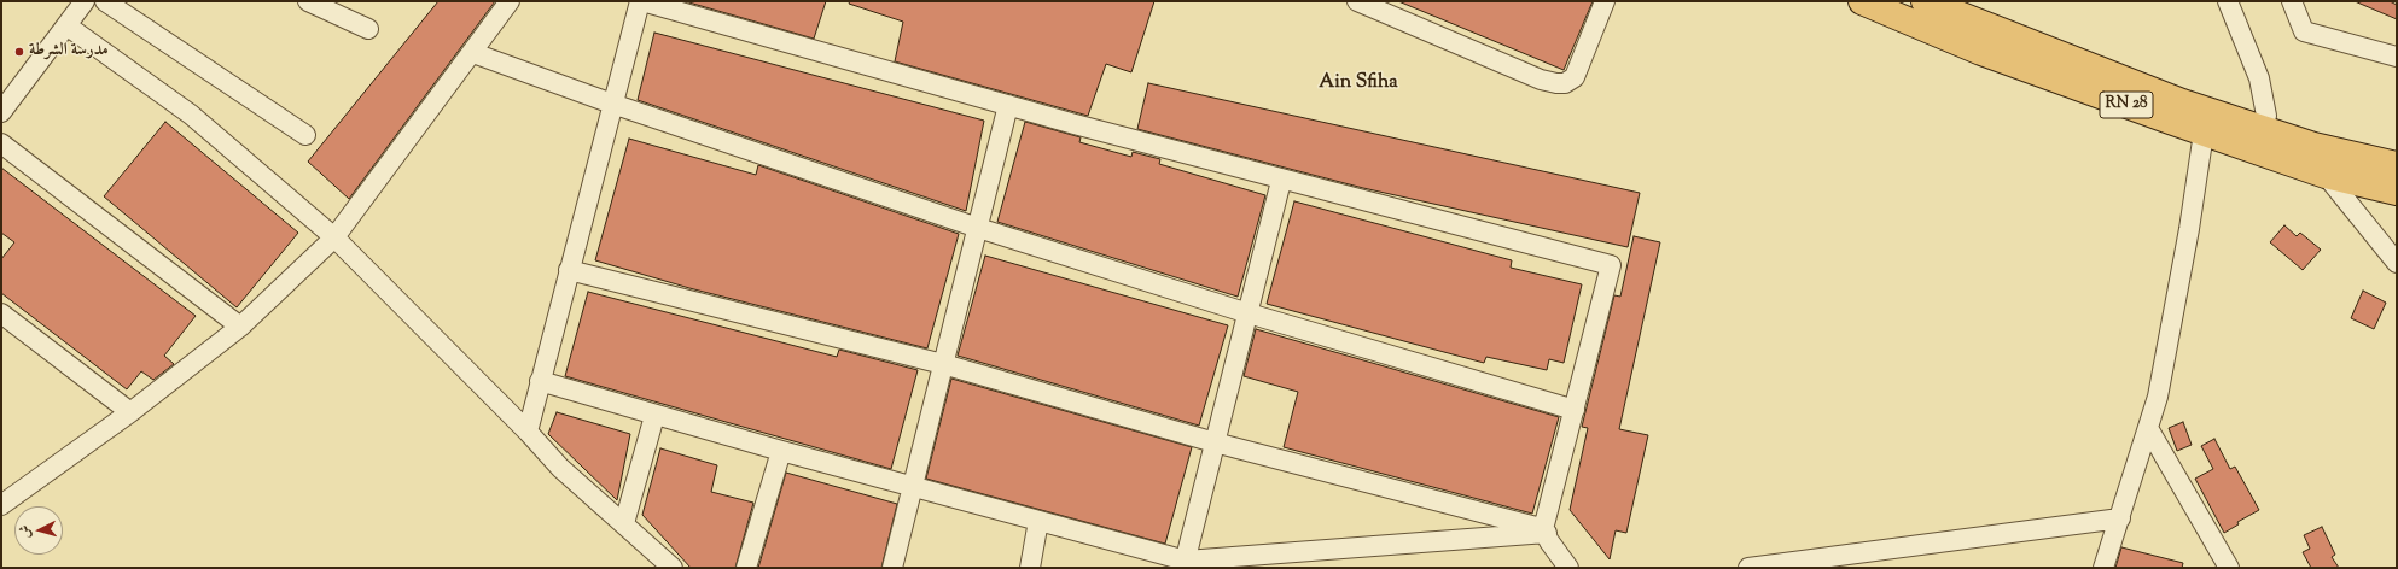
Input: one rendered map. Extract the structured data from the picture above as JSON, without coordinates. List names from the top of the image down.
{
  "streets": {
    "highway": ["RN 28"]
  },
  "districts": ["Ain Sfiha"],
  "places": ["مدرسة الشرطة"],
  "north": "left"
}
